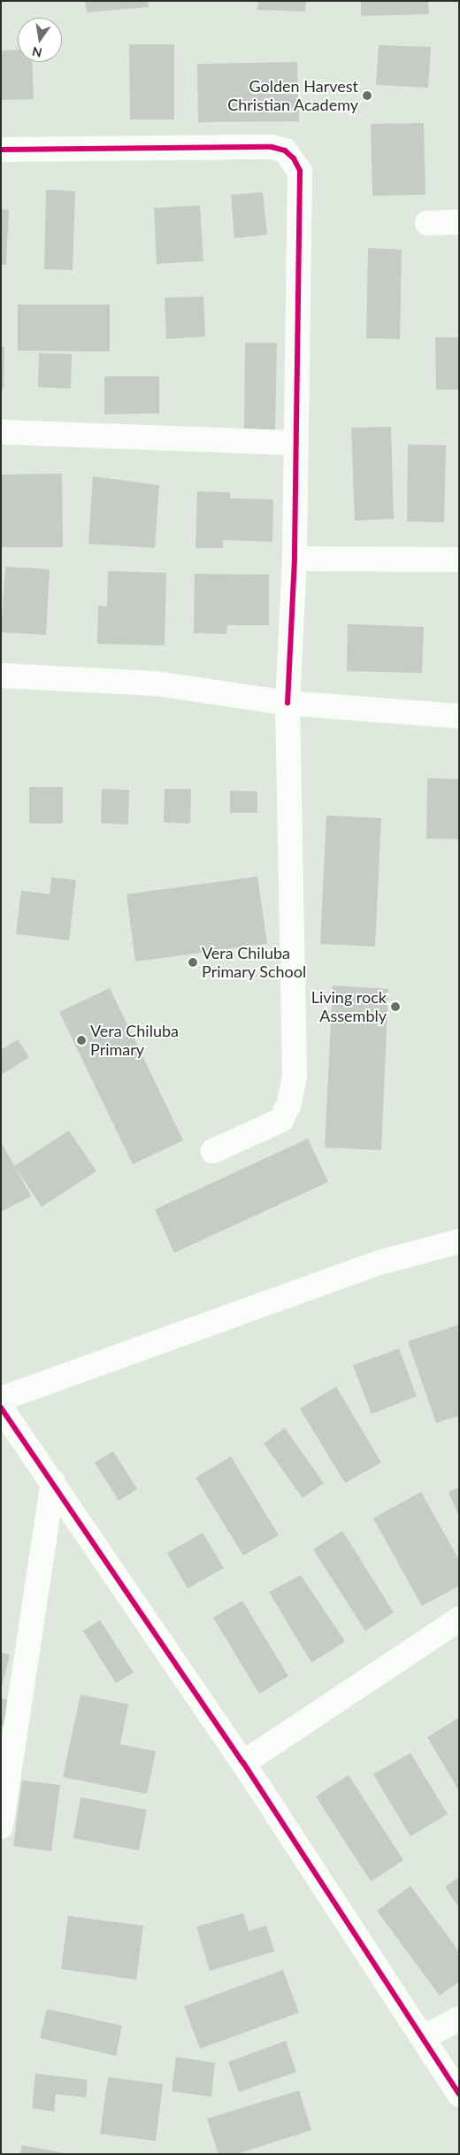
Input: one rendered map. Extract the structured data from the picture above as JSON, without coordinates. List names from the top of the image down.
{
  "places": [
    "Golden Harvest Christian Academy",
    "Vera Chiluba Primary School",
    "Living rock Assembly",
    "Vera Chiluba Primary"
  ],
  "north": "bottom"
}
